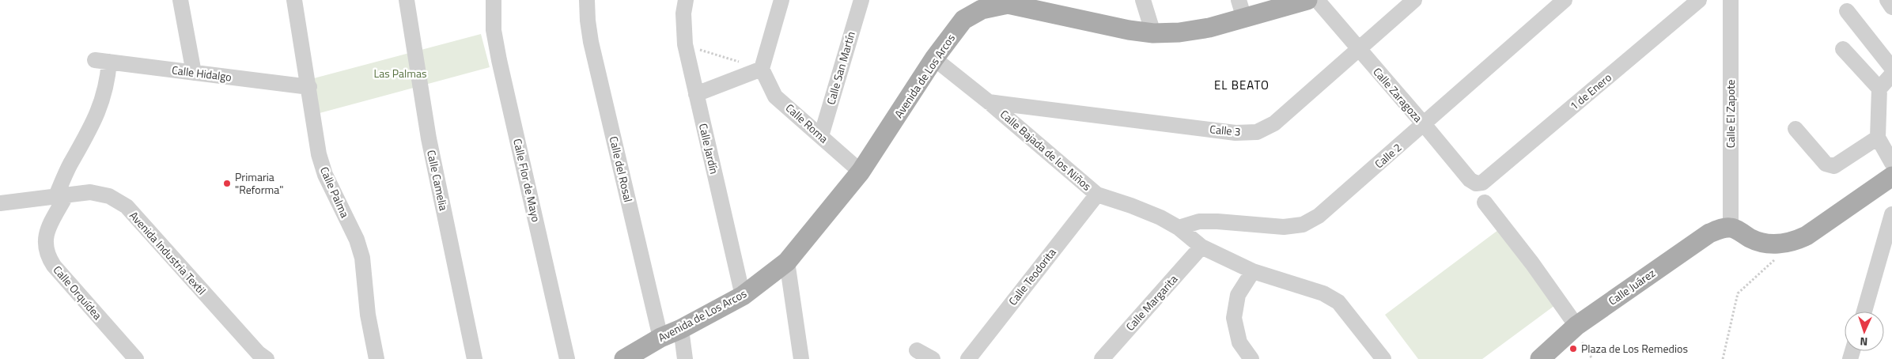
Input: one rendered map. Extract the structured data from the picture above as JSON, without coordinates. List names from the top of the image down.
{
  "streets": {
    "main road": ["Avenida de Los Arcos", "Calle Juárez"],
    "street": [
      "Calle San Martín",
      "Calle Hidalgo",
      "1 de Enero",
      "Calle Zaragoza",
      "Calle El Zapote",
      "Calle Roma",
      "Calle 3",
      "Calle Jardín",
      "Calle Bajada de los Niños",
      "Calle 2",
      "Calle del Rosal",
      "Calle Camelia",
      "Calle Flor de Mayo",
      "Calle Palma",
      "Avenida Industria Textil",
      "Calle Teodorita",
      "Calle Orquídea",
      "Calle Margarita"
    ]
  },
  "crossings": [
    ["Calle San Martín", "Calle Roma"],
    ["Calle Hidalgo", "Calle Palma"],
    ["Calle Hidalgo", "Calle Orquídea"],
    ["Avenida de Los Arcos", "Calle Roma"],
    ["Avenida de Los Arcos", "Calle Jardín"],
    ["Avenida de Los Arcos", "Calle Bajada de los Niños"],
    ["Avenida de Los Arcos", "Calle del Rosal"],
    ["1 de Enero", "Calle Zaragoza"],
    ["Calle Zaragoza", "Calle 3"],
    ["Calle Zaragoza", "Calle 2"],
    ["Calle El Zapote", "Calle Juárez"],
    ["Calle 3", "Calle Bajada de los Niños"],
    ["Calle Bajada de los Niños", "Calle 2"],
    ["Calle Bajada de los Niños", "Calle Teodorita"],
    ["Calle Bajada de los Niños", "Calle Margarita"],
    ["Avenida Industria Textil", "Calle Orquídea"]
  ],
  "districts": ["EL BEATO"],
  "parks": ["Las Palmas"],
  "places": ["Primaria \"Reforma\"", "Plaza de Los Remedios"],
  "north": "bottom"
}
